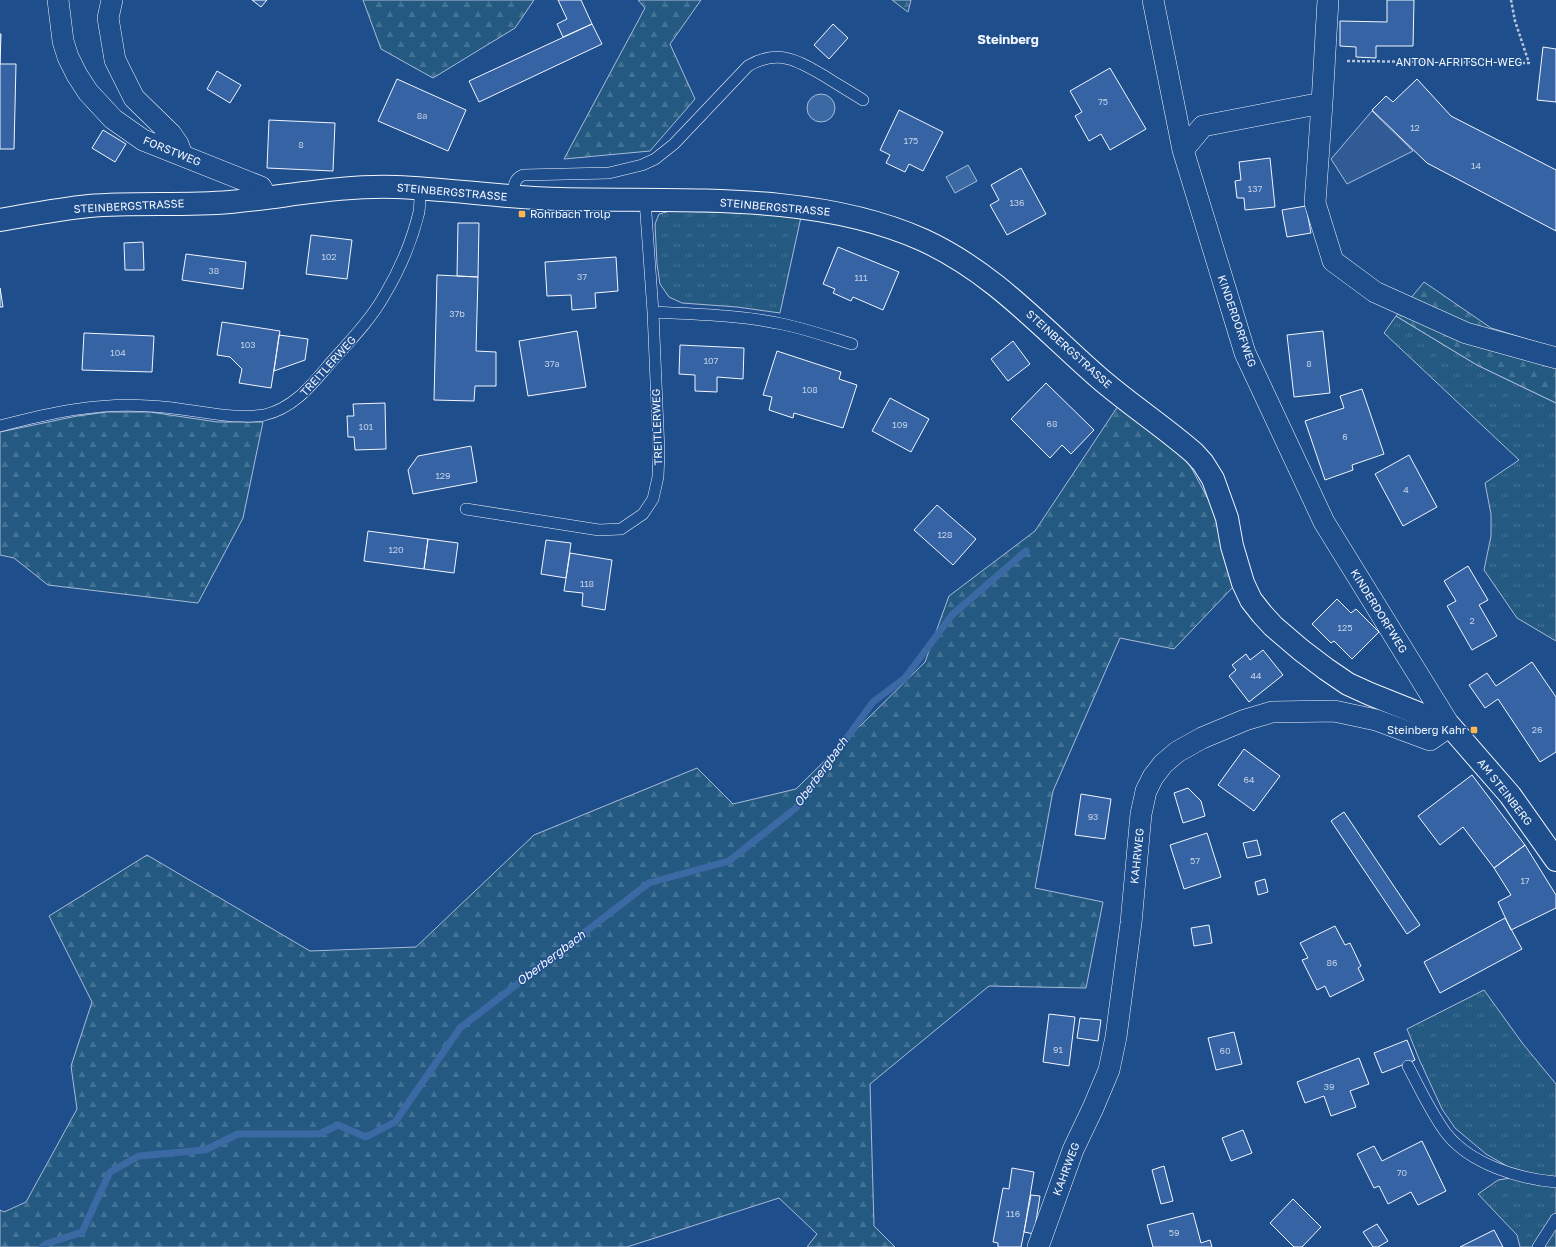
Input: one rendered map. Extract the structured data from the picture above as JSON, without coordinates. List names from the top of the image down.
{
  "streets": {
    "main road": ["STEINBERGSTRASSE", "AM STEINBERG"],
    "street": ["FORSTWEG", "KINDERDORFWEG", "KAHRWEG"],
    "lane": ["TREITLERWEG"],
    "path": ["ANTON-AFRITSCH-WEG"]
  },
  "crossings": [
    ["FORSTWEG", "STEINBERGSTRASSE"],
    ["STEINBERGSTRASSE", "KINDERDORFWEG"],
    ["STEINBERGSTRASSE", "TREITLERWEG"],
    ["STEINBERGSTRASSE", "AM STEINBERG"],
    ["STEINBERGSTRASSE", "KAHRWEG"],
    ["KINDERDORFWEG", "AM STEINBERG"],
    ["KINDERDORFWEG", "KAHRWEG"],
    ["AM STEINBERG", "KAHRWEG"]
  ],
  "districts": ["Steinberg"],
  "water": ["Oberbergbach"],
  "places": {
    "transit": ["Rohrbach Trolp", "Steinberg Kahr"]
  },
  "house_numbers": [
    "75",
    "8a",
    "12",
    "175",
    "8",
    "14",
    "137",
    "136",
    "102",
    "38",
    "37",
    "111",
    "37b",
    "103",
    "104",
    "107",
    "37a",
    "8",
    "108",
    "68",
    "109",
    "101",
    "6",
    "129",
    "4",
    "128",
    "120",
    "118",
    "2",
    "125",
    "44",
    "26",
    "64",
    "93",
    "57",
    "17",
    "86",
    "91",
    "60",
    "39",
    "70",
    "116",
    "59"
  ]
}
